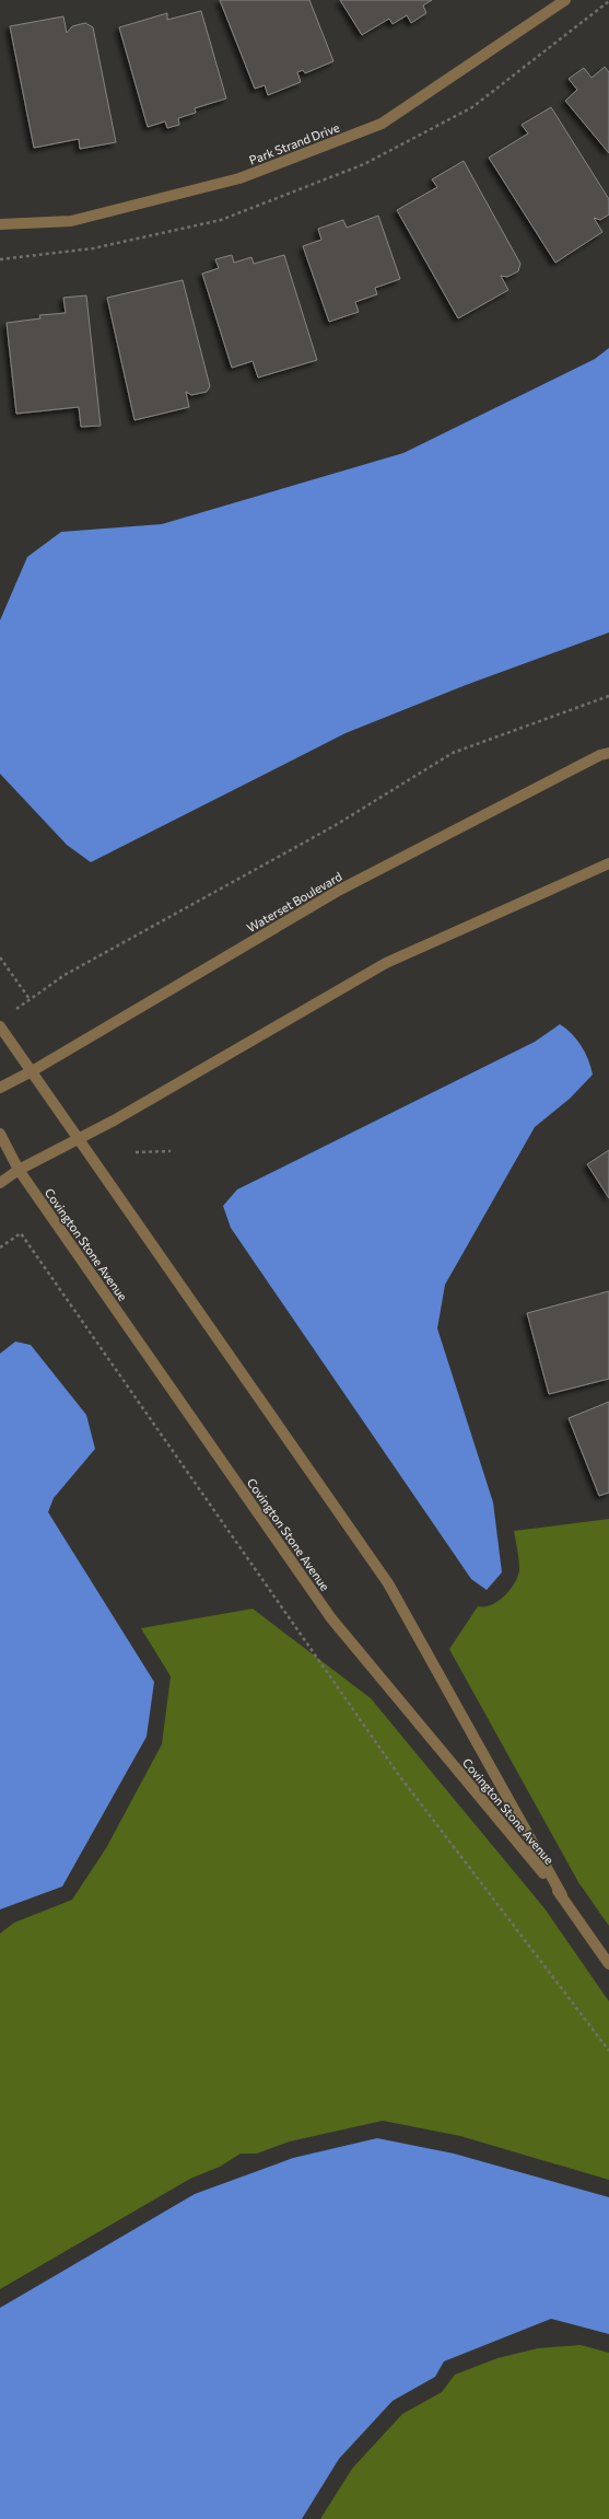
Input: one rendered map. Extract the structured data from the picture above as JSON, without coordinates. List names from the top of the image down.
{
  "streets": {
    "street": ["Park Strand Drive", "Waterset Boulevard", "Covington Stone Avenue"]
  },
  "crossings": [
    ["Waterset Boulevard", "Covington Stone Avenue"]
  ]
}
